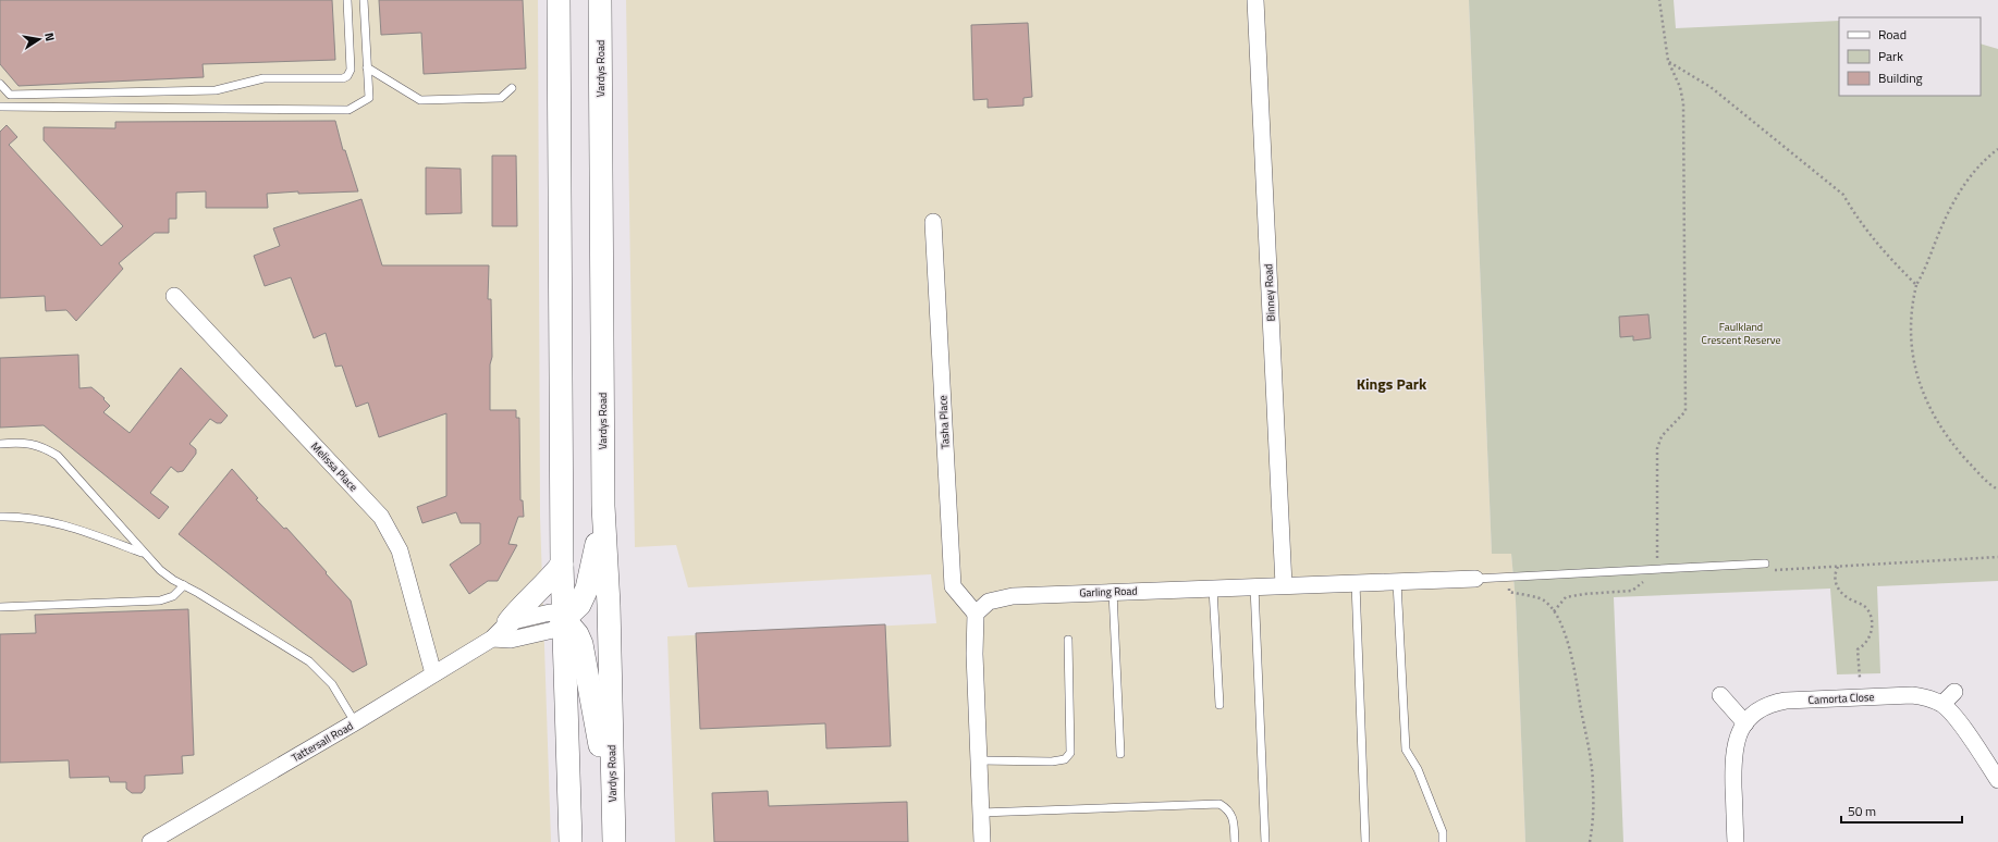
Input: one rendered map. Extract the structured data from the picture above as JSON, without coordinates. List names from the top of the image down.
{
  "streets": {
    "main road": ["Vardys Road"],
    "street": [
      "Binney Road",
      "Tasha Place",
      "Melissa Place",
      "Garling Road",
      "Camorta Close",
      "Tattersall Road"
    ]
  },
  "crossings": [
    ["Binney Road", "Garling Road"],
    ["Tasha Place", "Garling Road"],
    ["Melissa Place", "Tattersall Road"]
  ],
  "districts": ["Kings Park"],
  "parks": ["Faulkland Crescent Reserve"],
  "legend": ["Road", "Park", "Building"],
  "scale_bar": "50 m",
  "north": "right"
}
